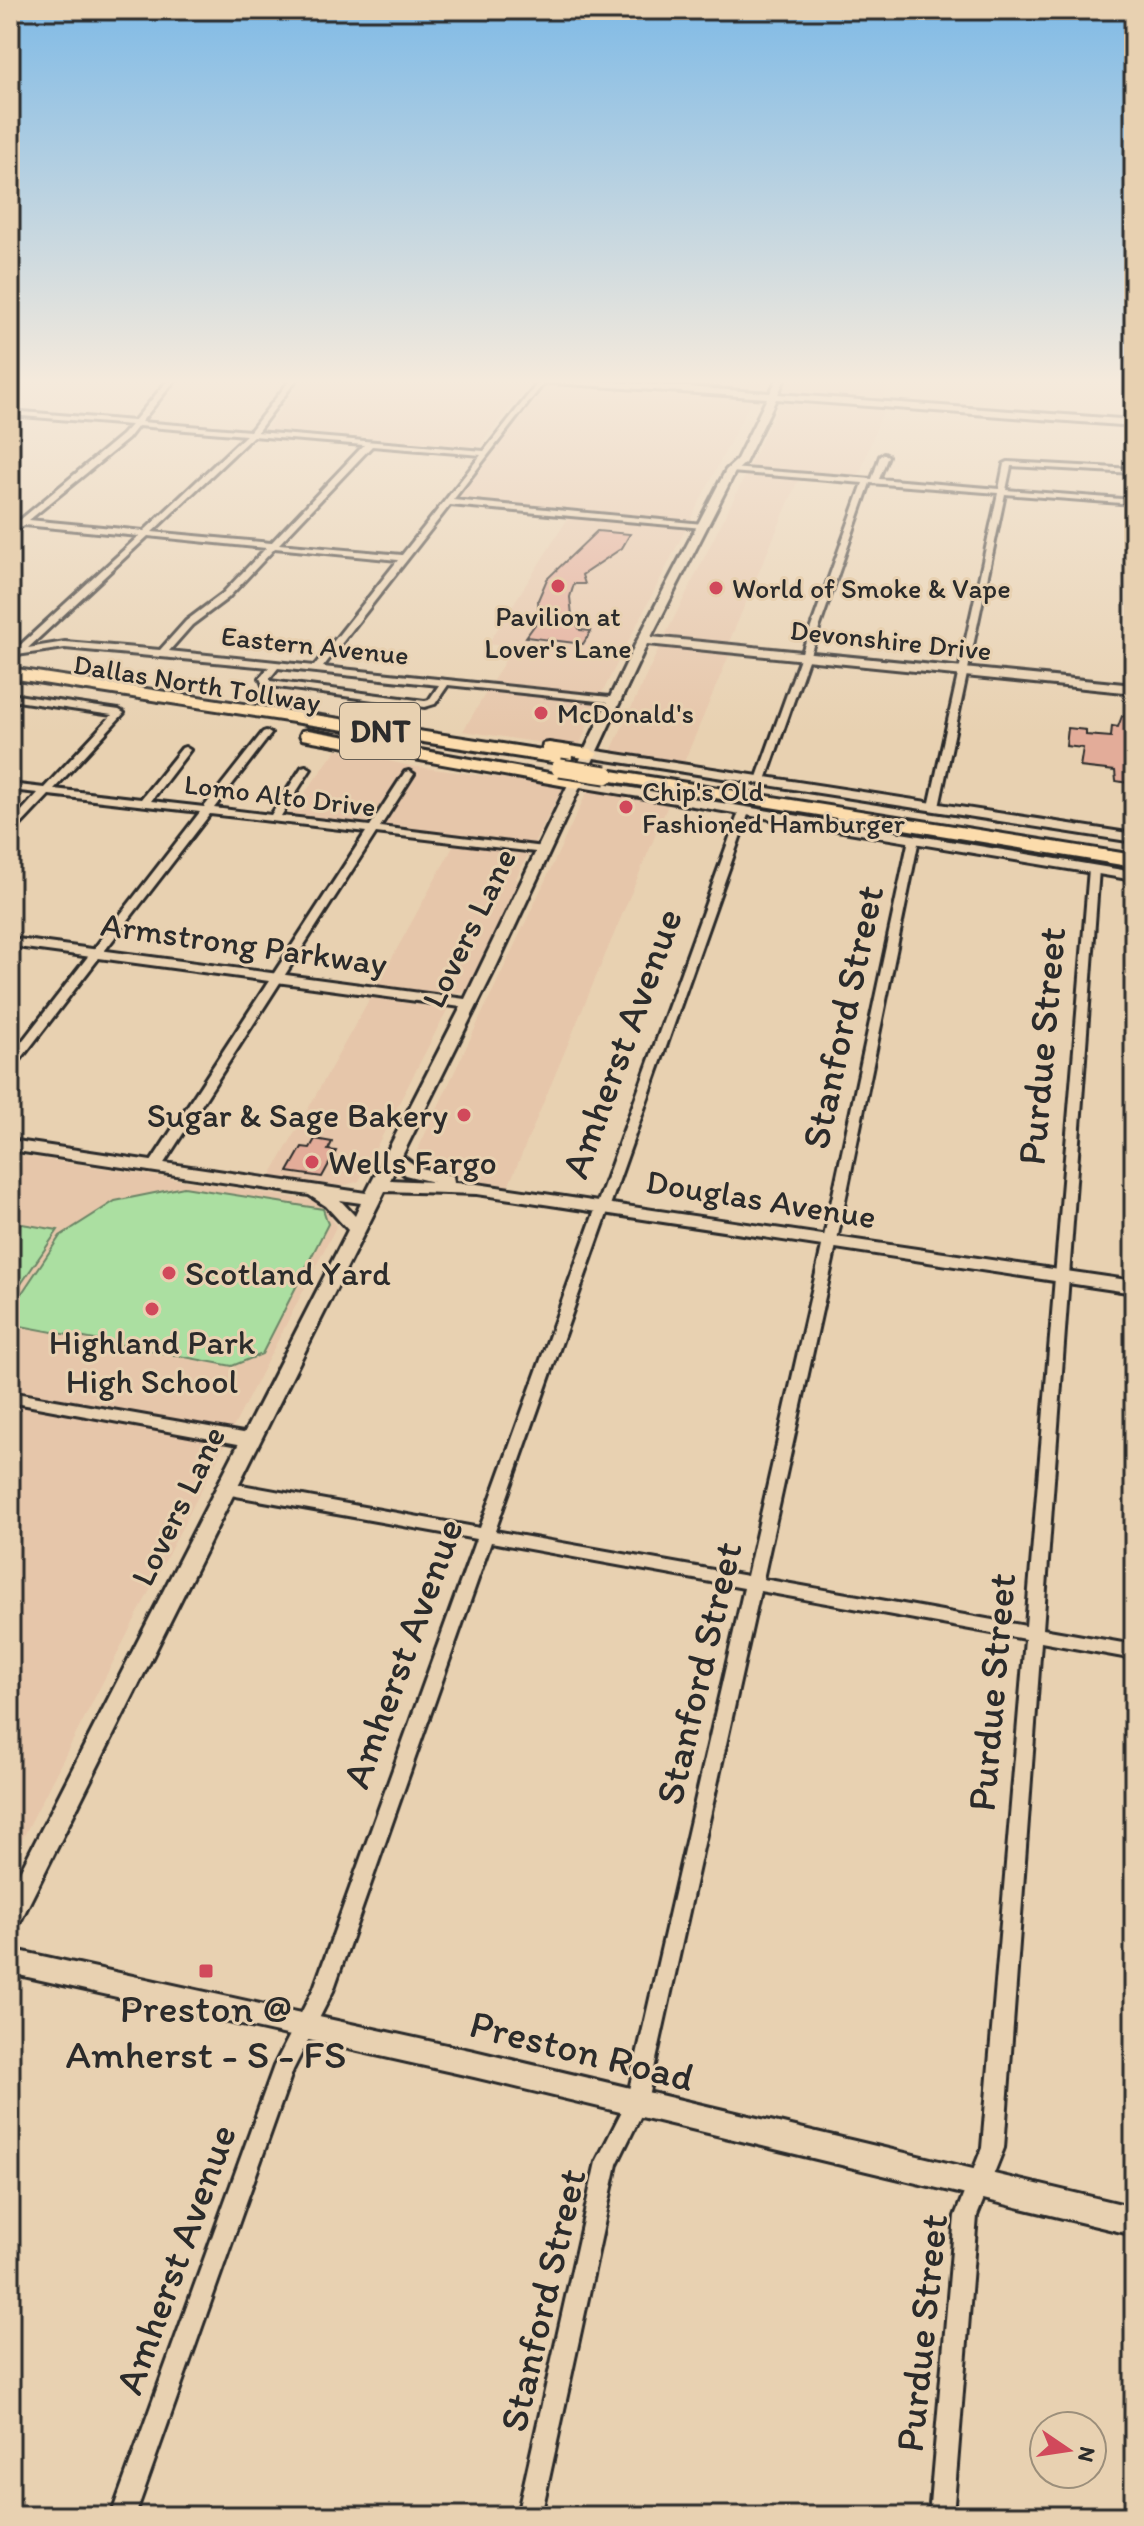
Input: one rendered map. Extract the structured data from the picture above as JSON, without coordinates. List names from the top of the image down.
{
  "streets": {
    "highway": ["Dallas North Tollway", "DNT"],
    "main road": [
      "Devonshire Drive",
      "Lovers Lane",
      "Armstrong Parkway",
      "Douglas Avenue",
      "Preston Road"
    ],
    "street": [
      "Eastern Avenue",
      "Lomo Alto Drive",
      "Stanford Street",
      "Amherst Avenue",
      "Purdue Street"
    ]
  },
  "crossings": [
    ["Devonshire Drive", "Lovers Lane"],
    ["Eastern Avenue", "Lovers Lane"],
    ["Lomo Alto Drive", "Lovers Lane"],
    ["Lovers Lane", "Armstrong Parkway"],
    ["Lovers Lane", "Douglas Avenue"],
    ["Stanford Street", "Douglas Avenue"],
    ["Stanford Street", "Preston Road"],
    ["Amherst Avenue", "Douglas Avenue"],
    ["Amherst Avenue", "Preston Road"],
    ["Purdue Street", "Douglas Avenue"],
    ["Purdue Street", "Preston Road"]
  ],
  "places": {
    "other": [
      "Pavilion at Lover's Lane",
      "World of Smoke & Vape",
      "McDonald's",
      "Chip's Old Fashioned Hamburger",
      "Sugar & Sage Bakery",
      "Wells Fargo",
      "Scotland Yard",
      "Highland Park High School"
    ],
    "transit": ["Preston @ Amherst - S - FS"]
  },
  "north": "right"
}
